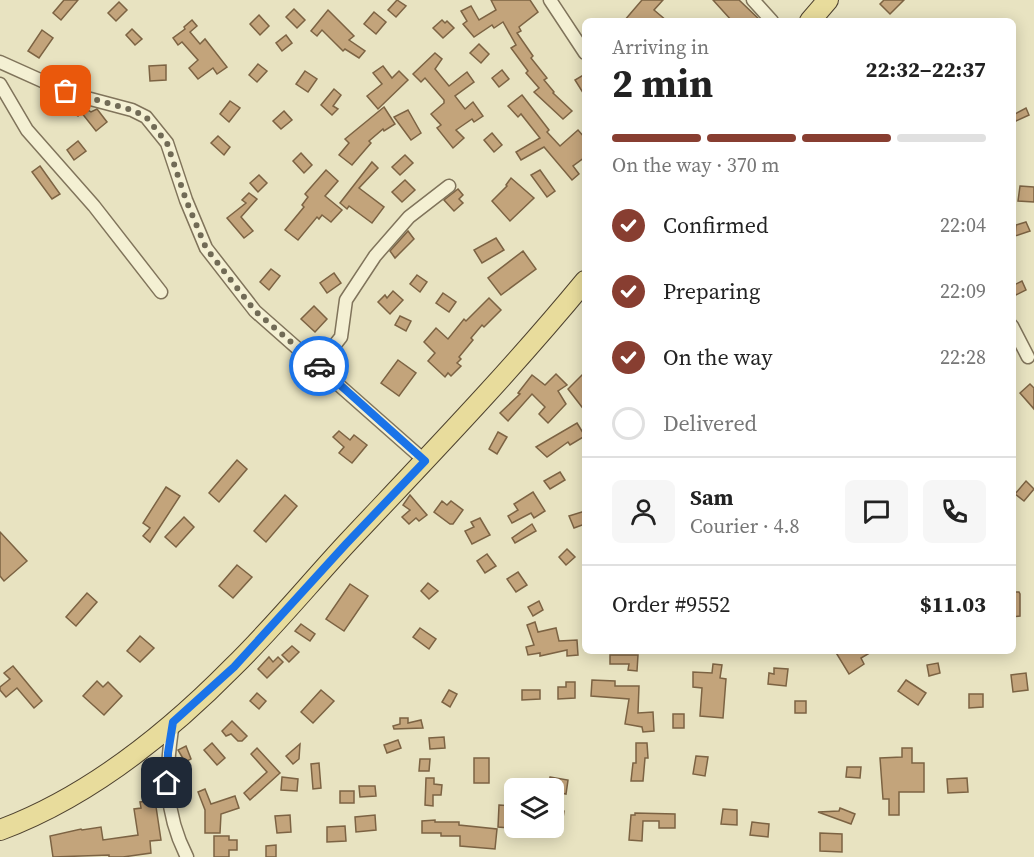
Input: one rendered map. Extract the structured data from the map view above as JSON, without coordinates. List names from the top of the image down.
{
  "page": {
    "heading": ["2 min", "Arriving in", "22:32–22:37"],
    "panel": [
      "Sam",
      "Courier · 4.8",
      "Order #9552",
      "$11.03"
    ],
    "bar": "On the way · 370 m",
    "list": [
      ["Confirmed", "22:04"],
      ["Preparing", "22:09"],
      ["On the way", "22:28"],
      "Delivered"
    ]
  }
}
